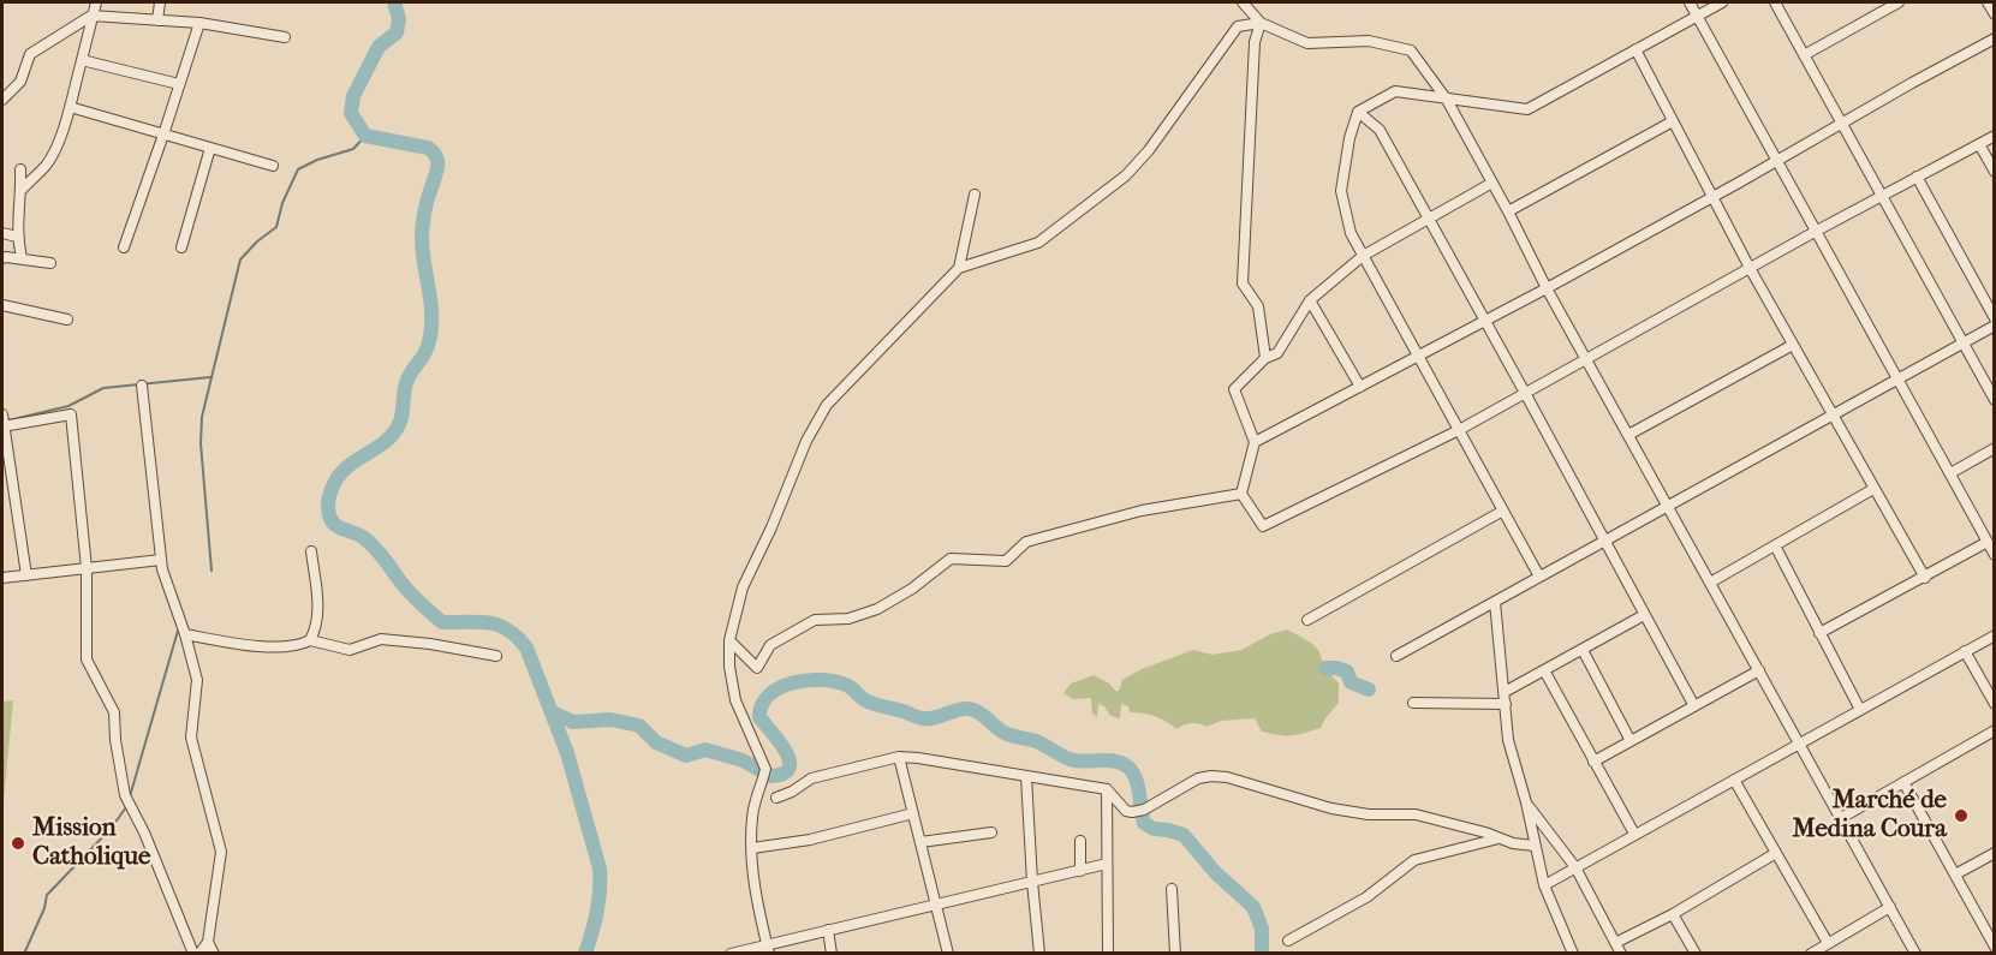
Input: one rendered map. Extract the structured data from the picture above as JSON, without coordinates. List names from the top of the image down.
{
  "places": ["Marché de Medina Coura", "Mission Catholique"]
}
